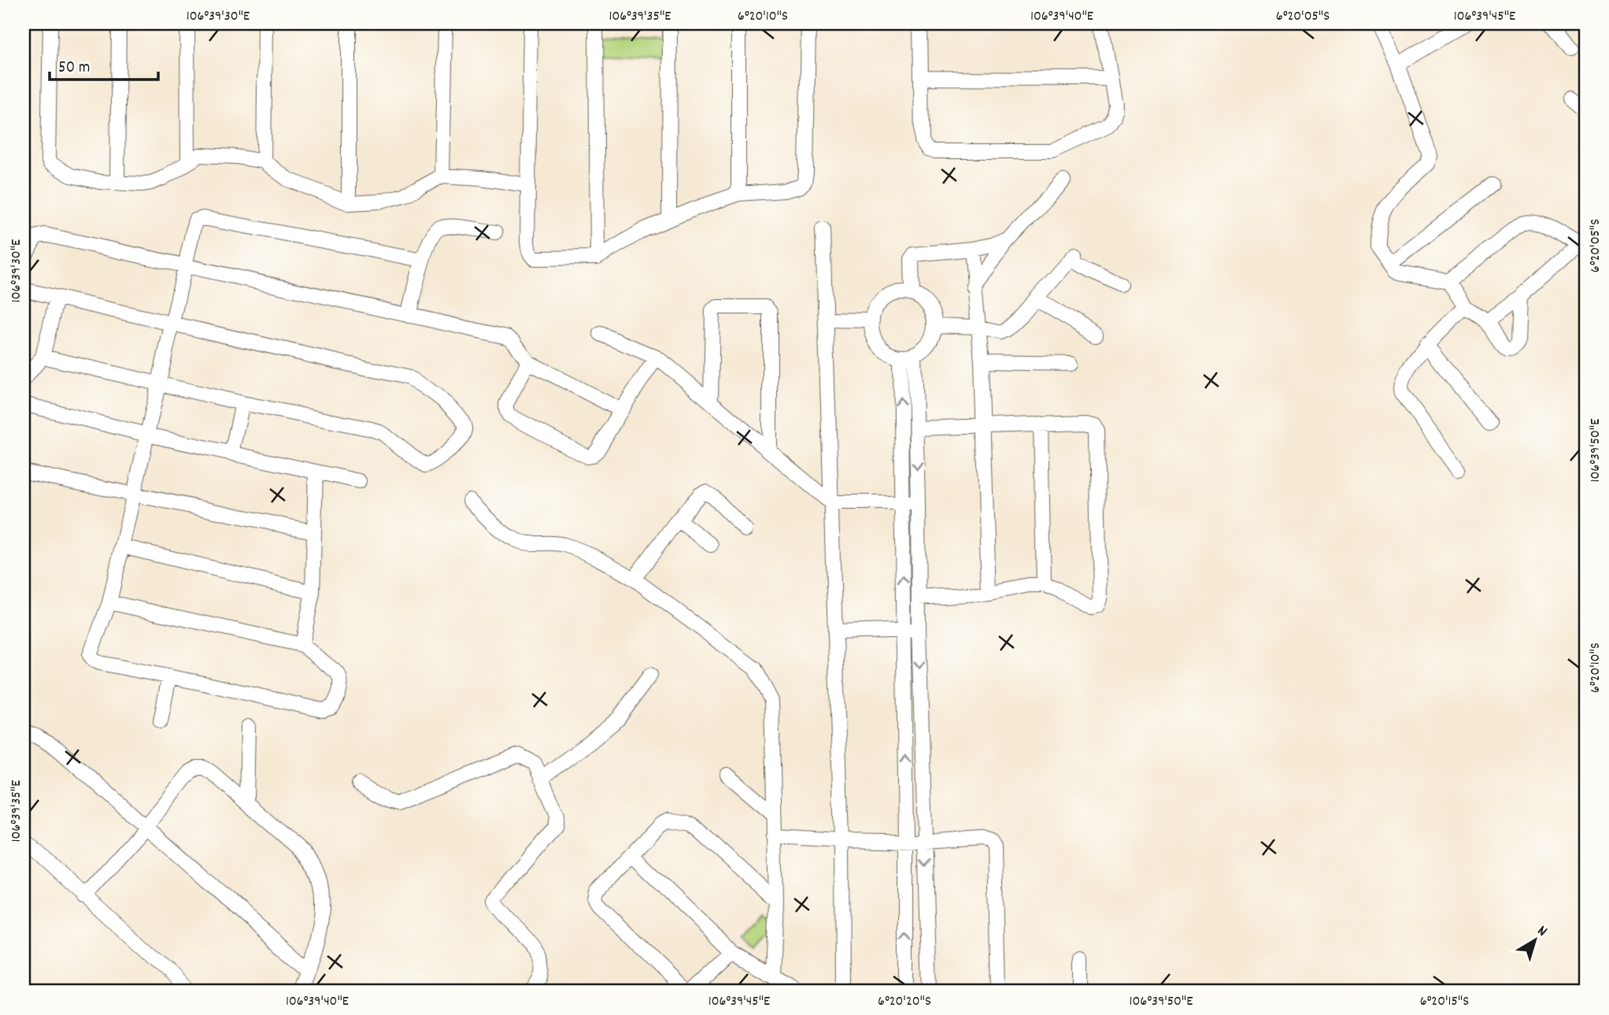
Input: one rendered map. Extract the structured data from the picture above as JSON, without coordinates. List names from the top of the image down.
{
  "scale_bar": "50 m",
  "north": "top right",
  "coordinates": [
    "106°39'30\"E",
    "106°39'35\"E",
    "6°20'10\"S",
    "106°39'40\"E",
    "6°20'05\"S",
    "106°39'45\"E",
    "106°39'50\"E",
    "6°20'20\"S",
    "6°20'15\"S"
  ]
}
